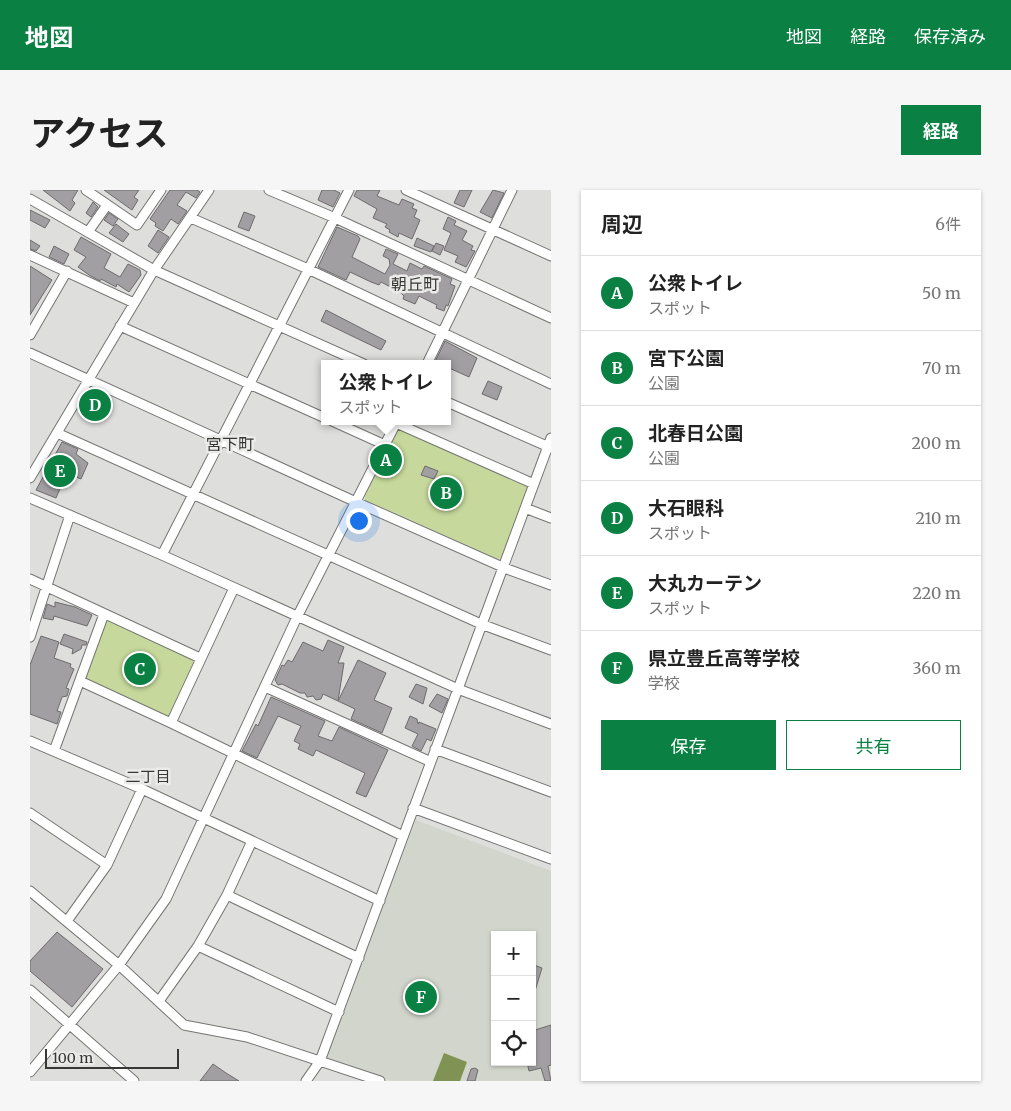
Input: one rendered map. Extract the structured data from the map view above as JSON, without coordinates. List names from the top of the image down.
{
  "districts": ["朝丘町", "宮下町", "二丁目"],
  "scale_bar": "100 m",
  "page": {
    "header": "地図",
    "nav": ["地図", "経路", "保存済み"],
    "title": "アクセス",
    "buttons": [
      "経路",
      ["保存", "共有"]
    ],
    "heading": ["周辺", "6件"],
    "list": [
      {
        "mark": "A",
        "name": "公衆トイレ",
        "note": "スポット",
        "value": "50 m"
      },
      {
        "mark": "B",
        "name": "宮下公園",
        "note": "公園",
        "value": "70 m"
      },
      {
        "mark": "C",
        "name": "北春日公園",
        "note": "公園",
        "value": "200 m"
      },
      {
        "mark": "D",
        "name": "大石眼科",
        "note": "スポット",
        "value": "210 m"
      },
      {
        "mark": "E",
        "name": "大丸カーテン",
        "note": "スポット",
        "value": "220 m"
      },
      {
        "mark": "F",
        "name": "県立豊丘高等学校",
        "note": "学校",
        "value": "360 m"
      }
    ],
    "popup": ["公衆トイレ", "スポット"],
    "pins": [
      "D",
      "A",
      "E",
      "B",
      "C",
      "F"
    ],
    "map_buttons": ["+", "−"],
    "scale": "100 m"
  }
}
